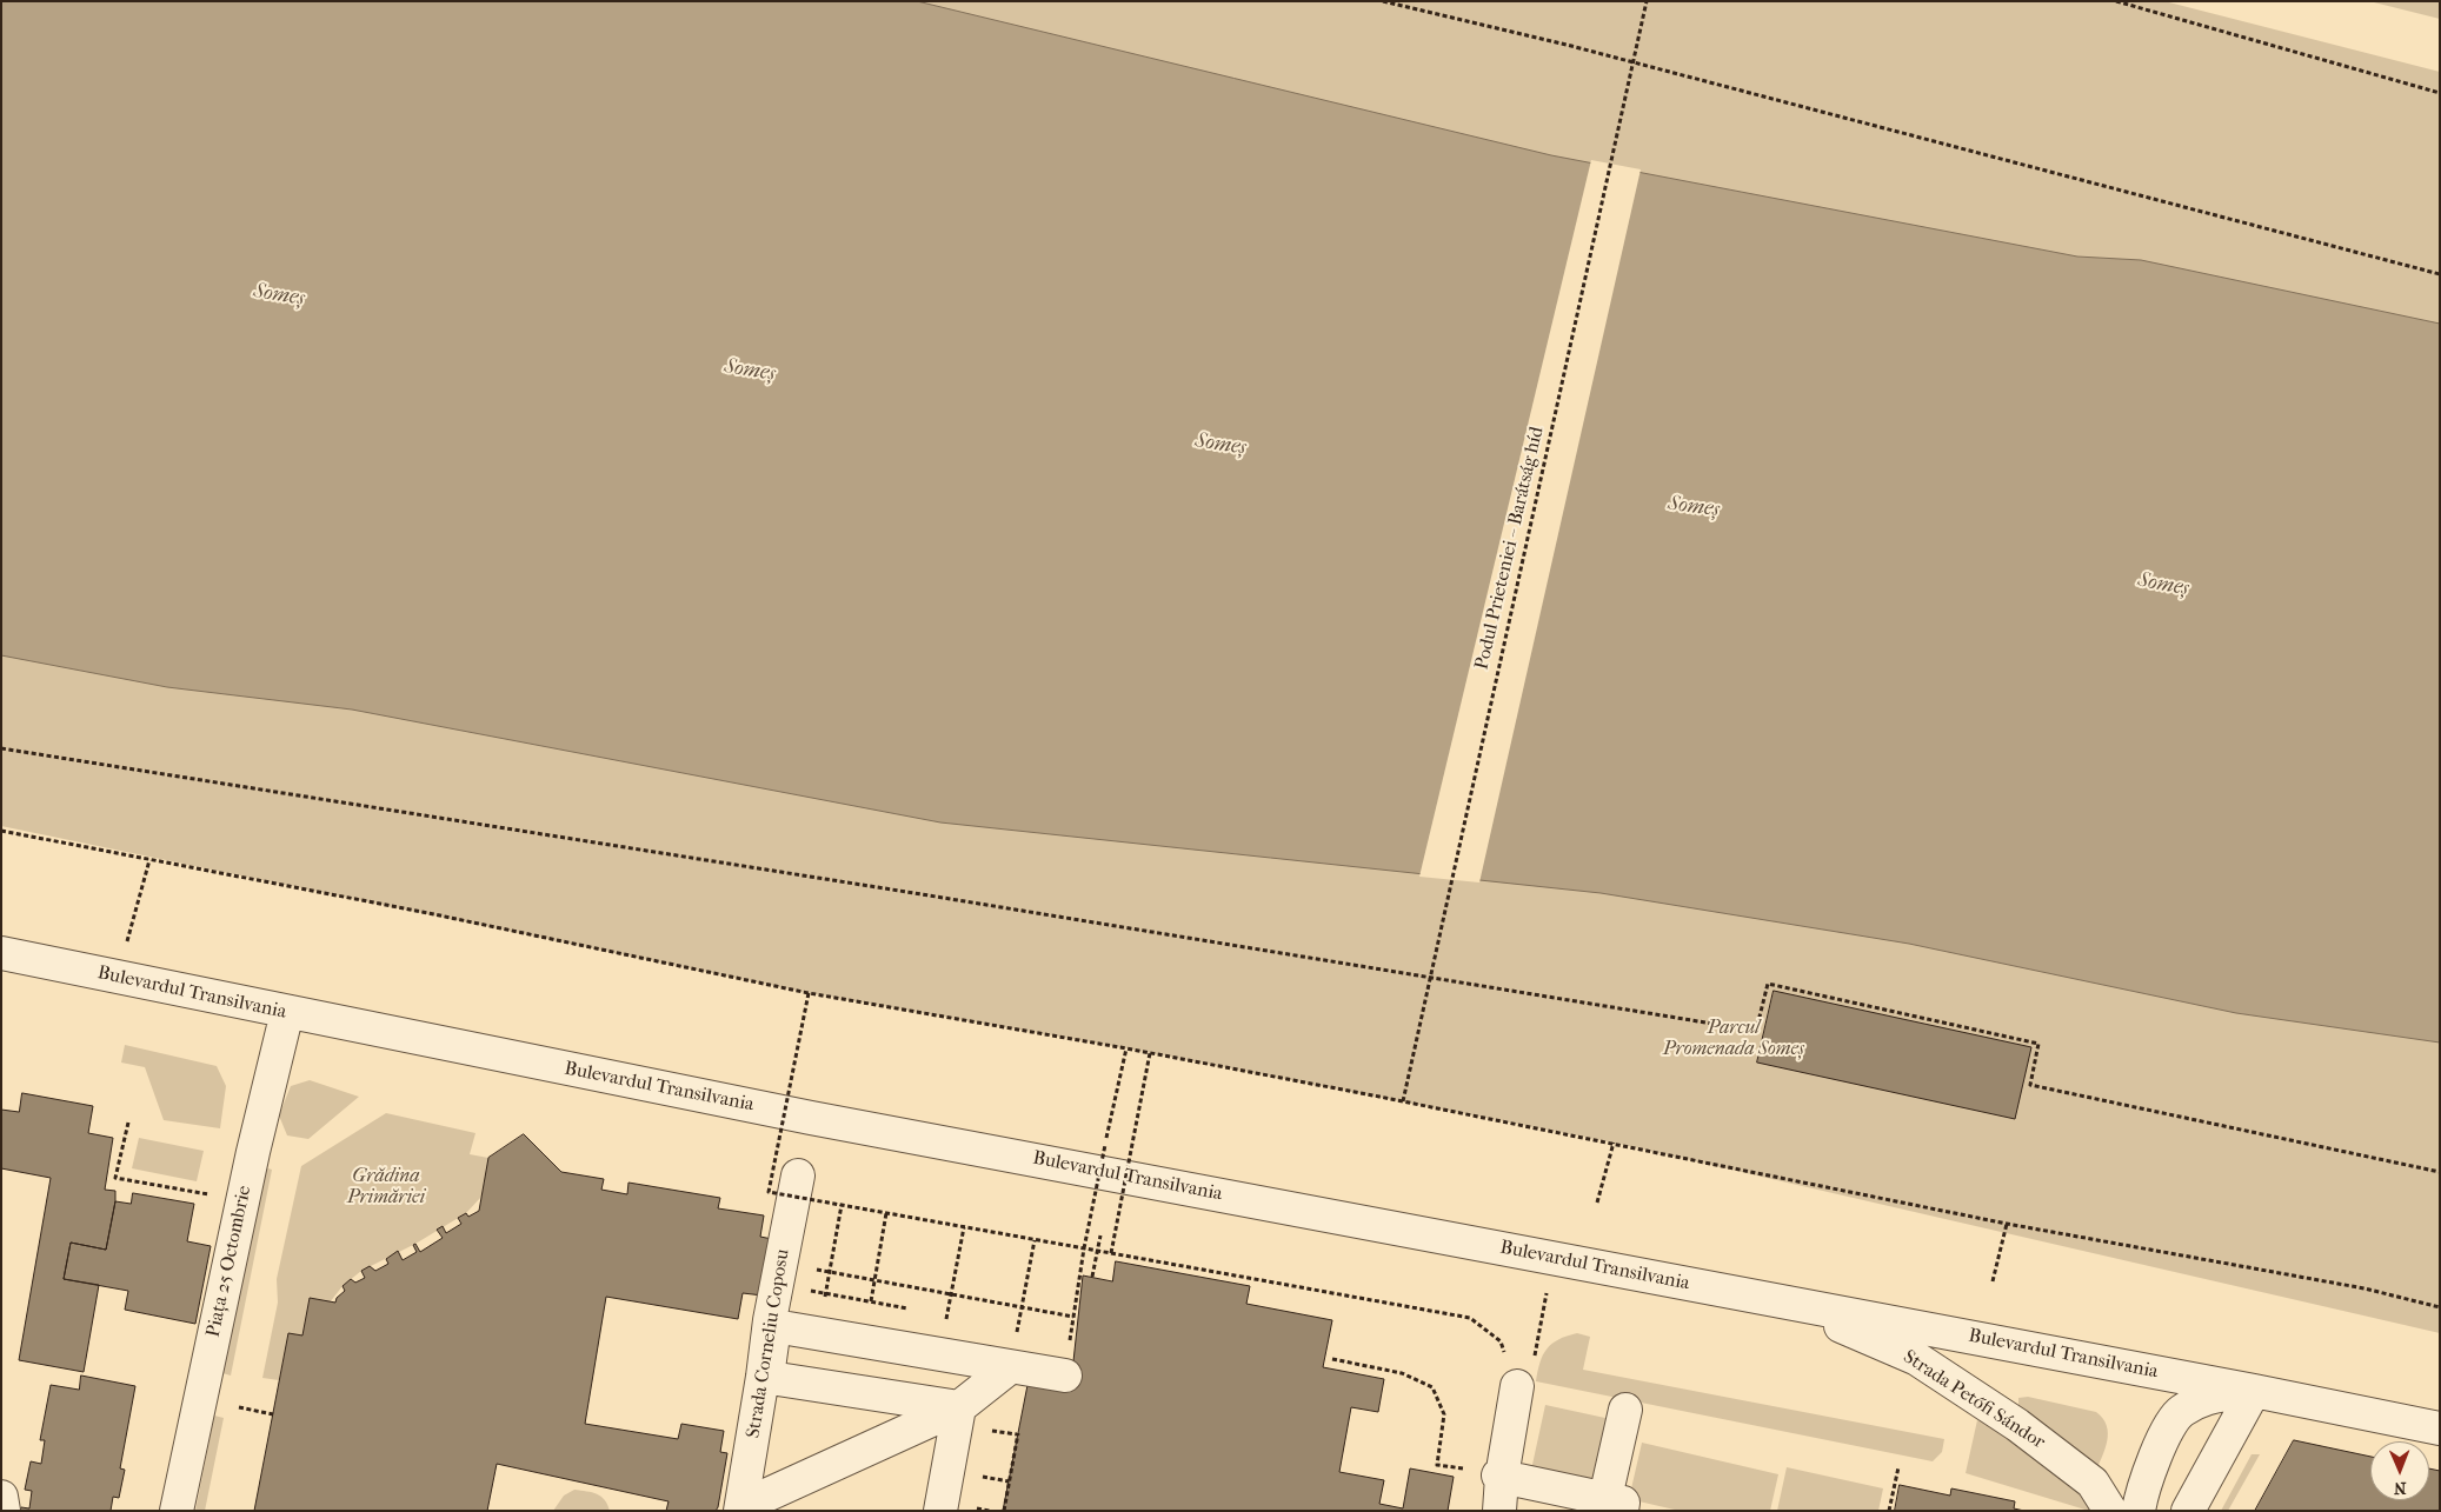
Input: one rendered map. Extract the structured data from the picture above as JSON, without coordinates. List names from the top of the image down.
{
  "streets": {
    "street": [
      "Bulevardul Transilvania",
      "Piața 25 Octombrie",
      "Strada Corneliu Coposu",
      "Strada Petőfi Sándor"
    ],
    "path": ["Podul Prieteniei – Barátság híd"]
  },
  "crossings": [
    ["Bulevardul Transilvania", "Piața 25 Octombrie"],
    ["Bulevardul Transilvania", "Strada Petőfi Sándor"]
  ],
  "water": ["Someș"],
  "parks": ["Parcul Promenada Someș", "Grădina Primăriei"],
  "north": "bottom"
}
